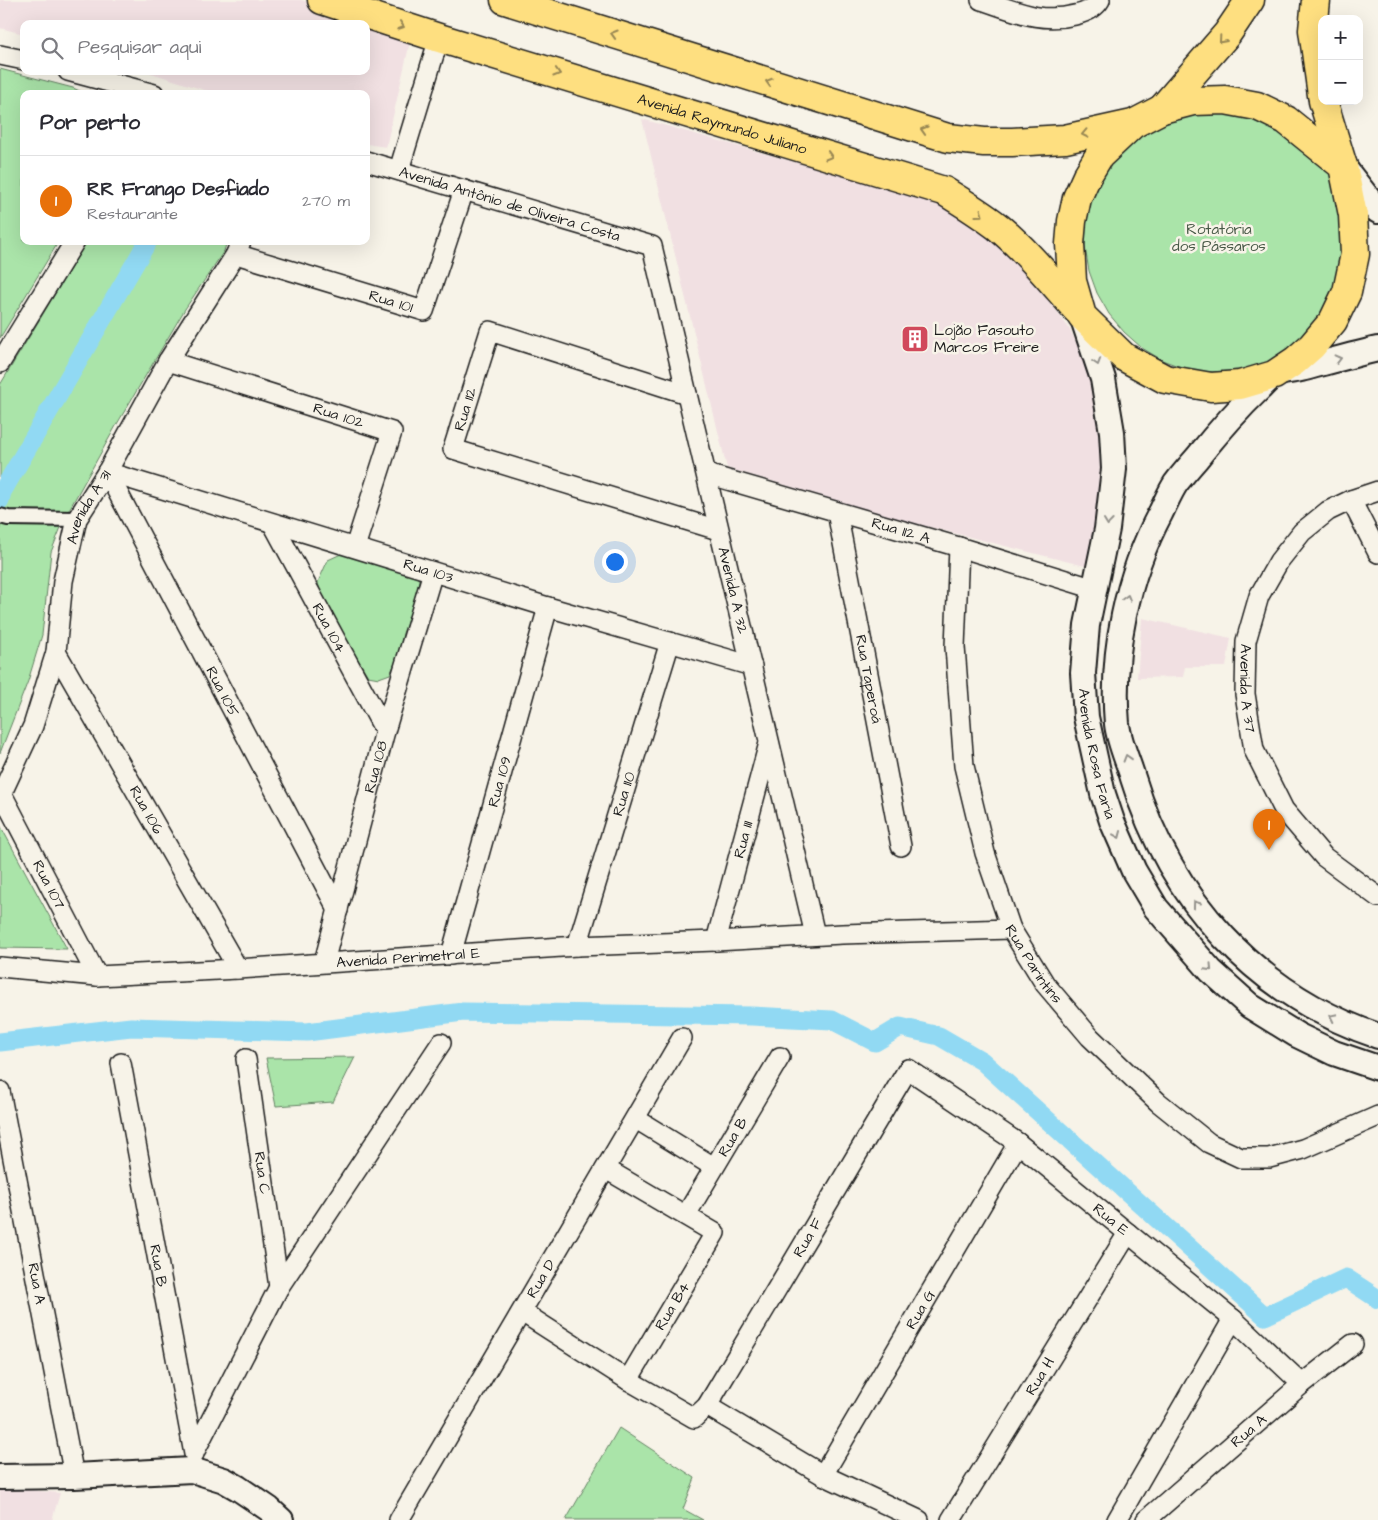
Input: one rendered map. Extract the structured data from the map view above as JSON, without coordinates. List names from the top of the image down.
{
  "streets": {
    "main road": ["Avenida Raymundo Juliano"],
    "street": [
      "Avenida Antônio de Oliveira Costa",
      "Rua 101",
      "Rua 112",
      "Rua 102",
      "Avenida A 31",
      "Rua 112 A",
      "Rua 103",
      "Avenida A 32",
      "Rua 104",
      "Rua Taperoá",
      "Avenida A 37",
      "Rua 105",
      "Avenida Rosa Faria",
      "Rua 108",
      "Rua 109",
      "Rua 110",
      "Rua 106",
      "Rua 111",
      "Rua 107",
      "Avenida Perimetral E",
      "Rua Parintins",
      "Rua B",
      "Rua C",
      "Rua E",
      "Rua F",
      "Rua D",
      "Rua A",
      "Rua B4",
      "Rua G",
      "Rua H"
    ]
  },
  "crossings": [
    ["Avenida Raymundo Juliano", "Avenida Rosa Faria"],
    ["Avenida Antônio de Oliveira Costa", "Rua 101"],
    ["Avenida Antônio de Oliveira Costa", "Avenida A 32"],
    ["Rua 101", "Avenida A 31"],
    ["Rua 112", "Avenida A 32"],
    ["Rua 102", "Avenida A 31"],
    ["Rua 102", "Rua 103"],
    ["Avenida A 31", "Rua 103"],
    ["Avenida A 31", "Rua 105"],
    ["Avenida A 31", "Rua 106"],
    ["Avenida A 31", "Rua 107"],
    ["Rua 112 A", "Avenida A 32"],
    ["Rua 112 A", "Rua Taperoá"],
    ["Rua 112 A", "Avenida Rosa Faria"],
    ["Rua 112 A", "Rua Parintins"],
    ["Rua 103", "Avenida A 32"],
    ["Rua 103", "Rua 104"],
    ["Rua 103", "Rua 105"],
    ["Rua 103", "Rua 108"],
    ["Rua 103", "Rua 109"],
    ["Rua 103", "Rua 110"],
    ["Avenida A 32", "Rua 111"],
    ["Avenida A 32", "Avenida Perimetral E"],
    ["Rua 104", "Rua 108"],
    ["Rua 105", "Rua 108"],
    ["Rua 108", "Avenida Perimetral E"],
    ["Rua 109", "Avenida Perimetral E"],
    ["Rua 110", "Avenida Perimetral E"],
    ["Rua 106", "Avenida Perimetral E"],
    ["Rua 111", "Avenida Perimetral E"],
    ["Rua 107", "Avenida Perimetral E"],
    ["Avenida Perimetral E", "Rua Parintins"],
    ["Rua B", "Rua B4"],
    ["Rua E", "Rua F"],
    ["Rua E", "Rua A"],
    ["Rua E", "Rua G"],
    ["Rua E", "Rua H"]
  ],
  "parks": ["Rotatória dos Pássaros"],
  "places": {
    "building": ["Lojão Fasouto Marcos Freire"]
  },
  "page": {
    "map_buttons": ["+", "−"],
    "search": "Pesquisar aqui",
    "heading": "Por perto",
    "list": [
      {
        "mark": "1",
        "name": "RR Frango Desfiado",
        "note": "Restaurante",
        "value": "270 m"
      }
    ],
    "pins": "1"
  }
}
